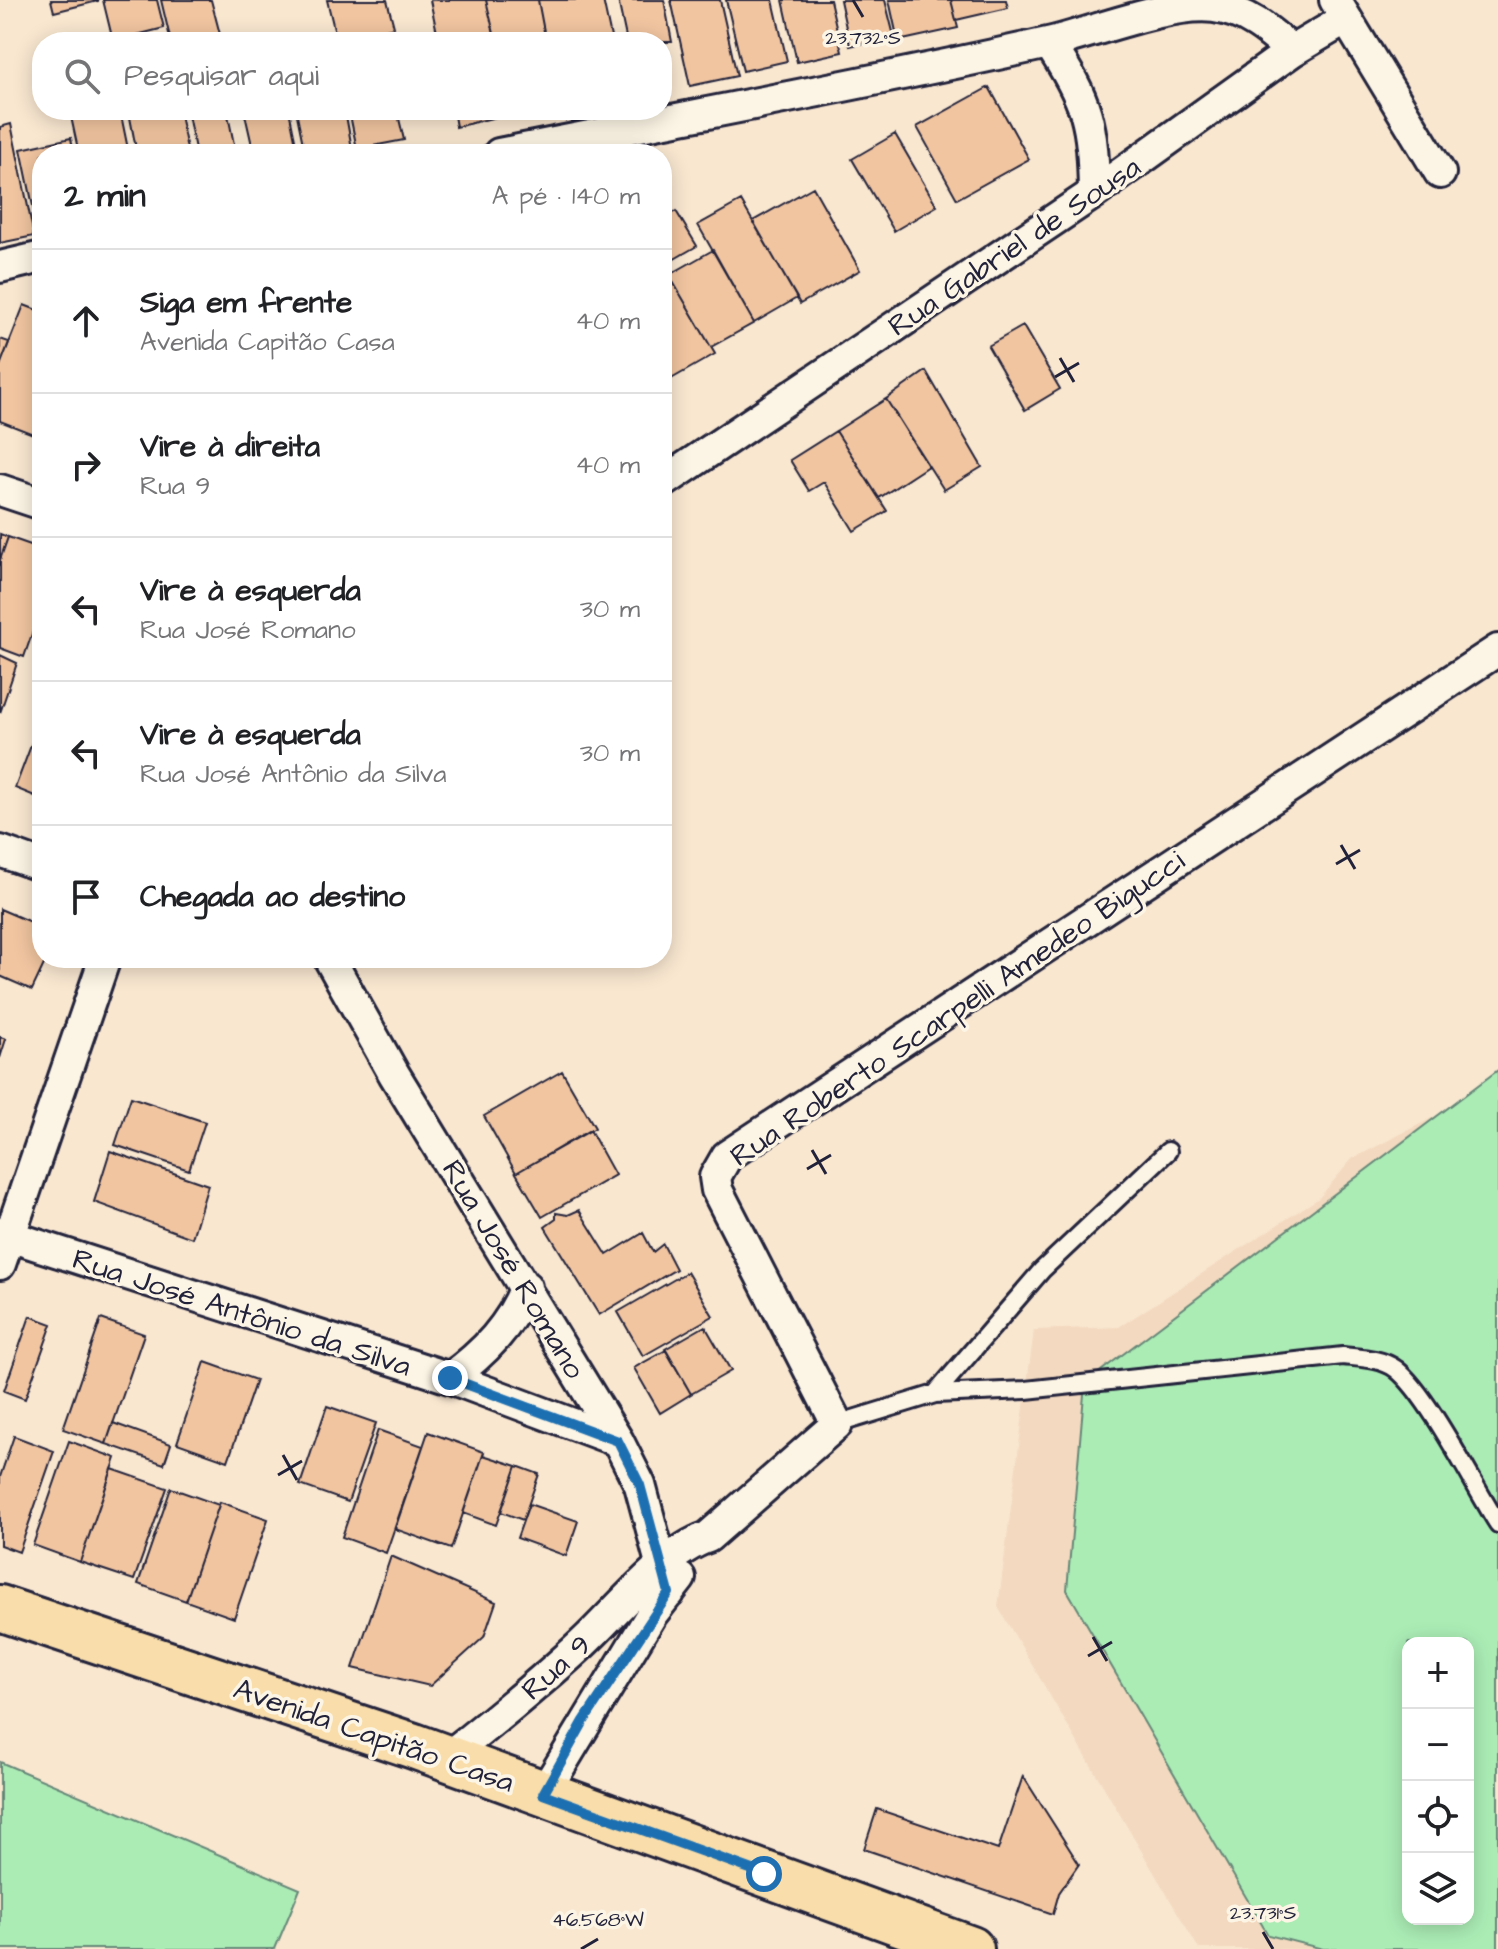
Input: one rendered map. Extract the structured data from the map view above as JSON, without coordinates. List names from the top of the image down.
{
  "streets": {
    "main road": ["Avenida Capitão Casa"],
    "street": [
      "Rua Gabriel de Sousa",
      "Rua Roberto Scarpelli Amedeo Bigucci",
      "Rua José Romano",
      "Rua José Antônio da Silva",
      "Rua 9"
    ]
  },
  "crossings": [
    ["Rua José Romano", "Rua José Antônio da Silva"],
    ["Rua José Romano", "Rua 9"],
    ["Rua 9", "Avenida Capitão Casa"]
  ],
  "page": {
    "search": "Pesquisar aqui",
    "heading": ["2 min", "A pé · 140 m"],
    "list": [
      ["Siga em frente", "Avenida Capitão Casa", "40 m"],
      ["Vire à direita", "Rua 9", "40 m"],
      ["Vire à esquerda", "Rua José Romano", "30 m"],
      ["Vire à esquerda", "Rua José Antônio da Silva", "30 m"],
      "Chegada ao destino"
    ],
    "map_buttons": ["+", "−"]
  },
  "coordinates": ["23.732°S", "23.731°S", "46.568°W"]
}
